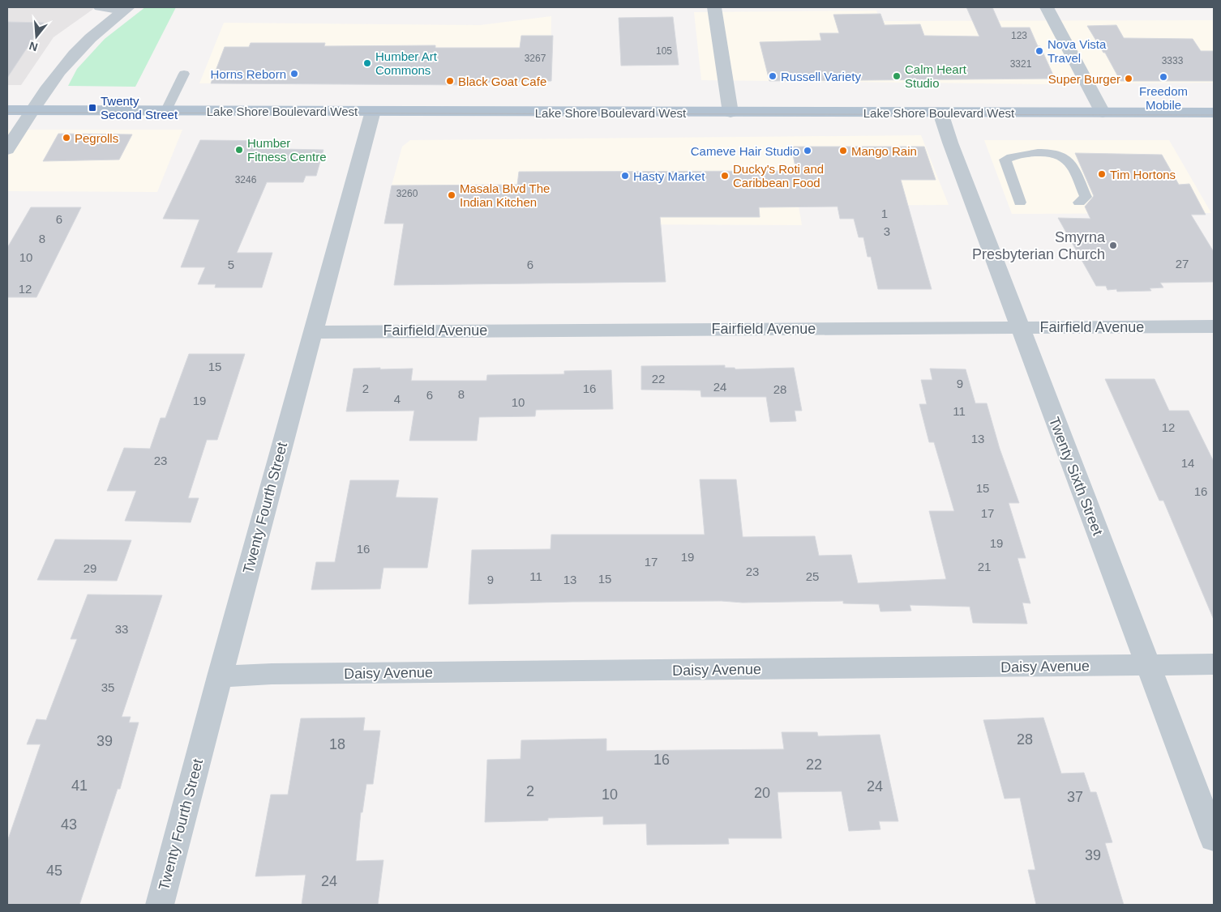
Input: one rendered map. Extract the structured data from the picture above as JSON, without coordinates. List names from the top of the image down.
{
  "streets": {
    "main road": ["Lake Shore Boulevard West"],
    "street": [
      "Fairfield Avenue",
      "Twenty Sixth Street",
      "Twenty Fourth Street",
      "Daisy Avenue"
    ]
  },
  "crossings": [
    ["Lake Shore Boulevard West", "Twenty Sixth Street"],
    ["Lake Shore Boulevard West", "Twenty Fourth Street"],
    ["Fairfield Avenue", "Twenty Sixth Street"],
    ["Fairfield Avenue", "Twenty Fourth Street"],
    ["Twenty Sixth Street", "Daisy Avenue"],
    ["Twenty Fourth Street", "Daisy Avenue"]
  ],
  "places": {
    "other": [
      "Nova Vista Travel",
      "Humber Art Commons",
      "Horns Reborn",
      "Russell Variety",
      "Calm Heart Studio",
      "Freedom Mobile",
      "Super Burger",
      "Black Goat Cafe",
      "Pegrolls",
      "Humber Fitness Centre",
      "Cameve Hair Studio",
      "Mango Rain",
      "Tim Hortons",
      "Hasty Market",
      "Ducky's Roti and Caribbean Food",
      "Masala Blvd The Indian Kitchen",
      "Smyrna Presbyterian Church"
    ],
    "transit": ["Twenty Second Street"]
  },
  "house_numbers": [
    "123",
    "105",
    "3267",
    "3333",
    "3321",
    "3246",
    "3260",
    "1",
    "6",
    "3",
    "8",
    "10",
    "27",
    "5",
    "6",
    "12",
    "15",
    "22",
    "9",
    "24",
    "2",
    "16",
    "28",
    "8",
    "6",
    "4",
    "19",
    "10",
    "11",
    "12",
    "13",
    "23",
    "14",
    "15",
    "16",
    "17",
    "19",
    "16",
    "19",
    "17",
    "21",
    "29",
    "23",
    "11",
    "25",
    "15",
    "9",
    "13",
    "33",
    "35",
    "28",
    "39",
    "18",
    "16",
    "22",
    "41",
    "24",
    "2",
    "20",
    "10",
    "37",
    "43",
    "39",
    "45",
    "24"
  ],
  "north": "bottom"
}
